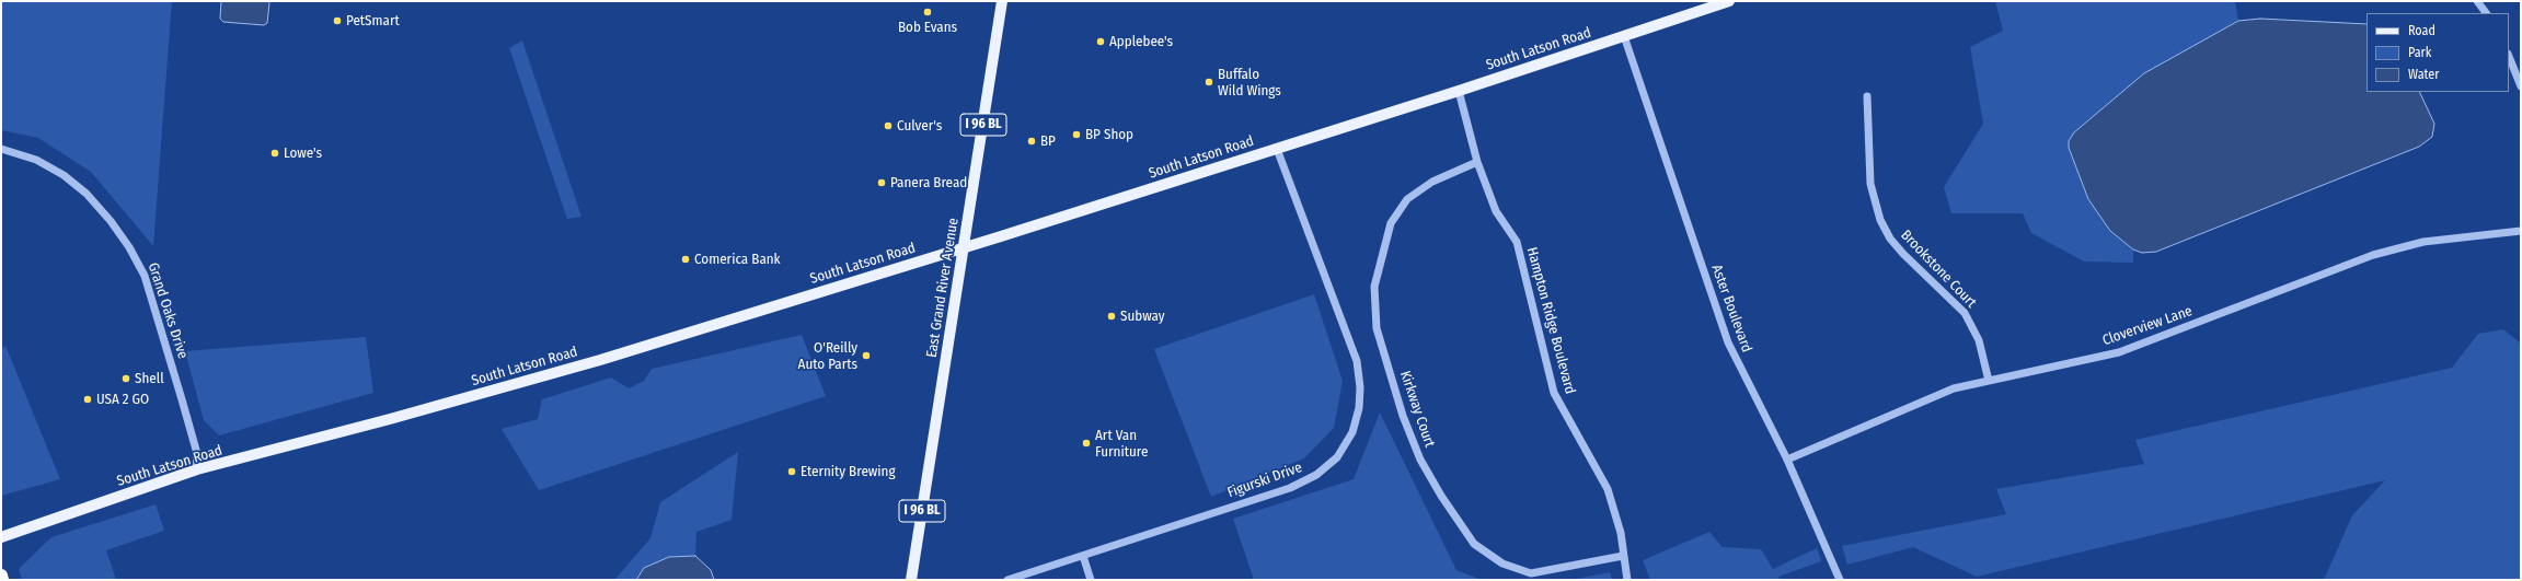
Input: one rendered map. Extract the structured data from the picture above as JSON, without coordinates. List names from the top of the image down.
{
  "streets": {
    "main road": ["South Latson Road", "I 96 BL", "East Grand River Avenue"],
    "street": [
      "Brookstone Court",
      "Aster Boulevard",
      "Grand Oaks Drive",
      "Hampton Ridge Boulevard",
      "Cloverview Lane",
      "Kirkway Court",
      "Figurski Drive"
    ]
  },
  "crossings": [
    ["South Latson Road", "East Grand River Avenue"],
    ["South Latson Road", "Aster Boulevard"],
    ["South Latson Road", "Grand Oaks Drive"],
    ["South Latson Road", "Hampton Ridge Boulevard"],
    ["South Latson Road", "Figurski Drive"],
    ["Brookstone Court", "Cloverview Lane"],
    ["Aster Boulevard", "Cloverview Lane"],
    ["Hampton Ridge Boulevard", "Kirkway Court"]
  ],
  "places": [
    "Bob Evans",
    "PetSmart",
    "Applebee's",
    "Buffalo Wild Wings",
    "Culver's",
    "BP Shop",
    "BP",
    "Lowe's",
    "Panera Bread",
    "Comerica Bank",
    "Subway",
    "O'Reilly Auto Parts",
    "Shell",
    "USA 2 GO",
    "Art Van Furniture",
    "Eternity Brewing"
  ],
  "legend": ["Road", "Park", "Water"]
}
